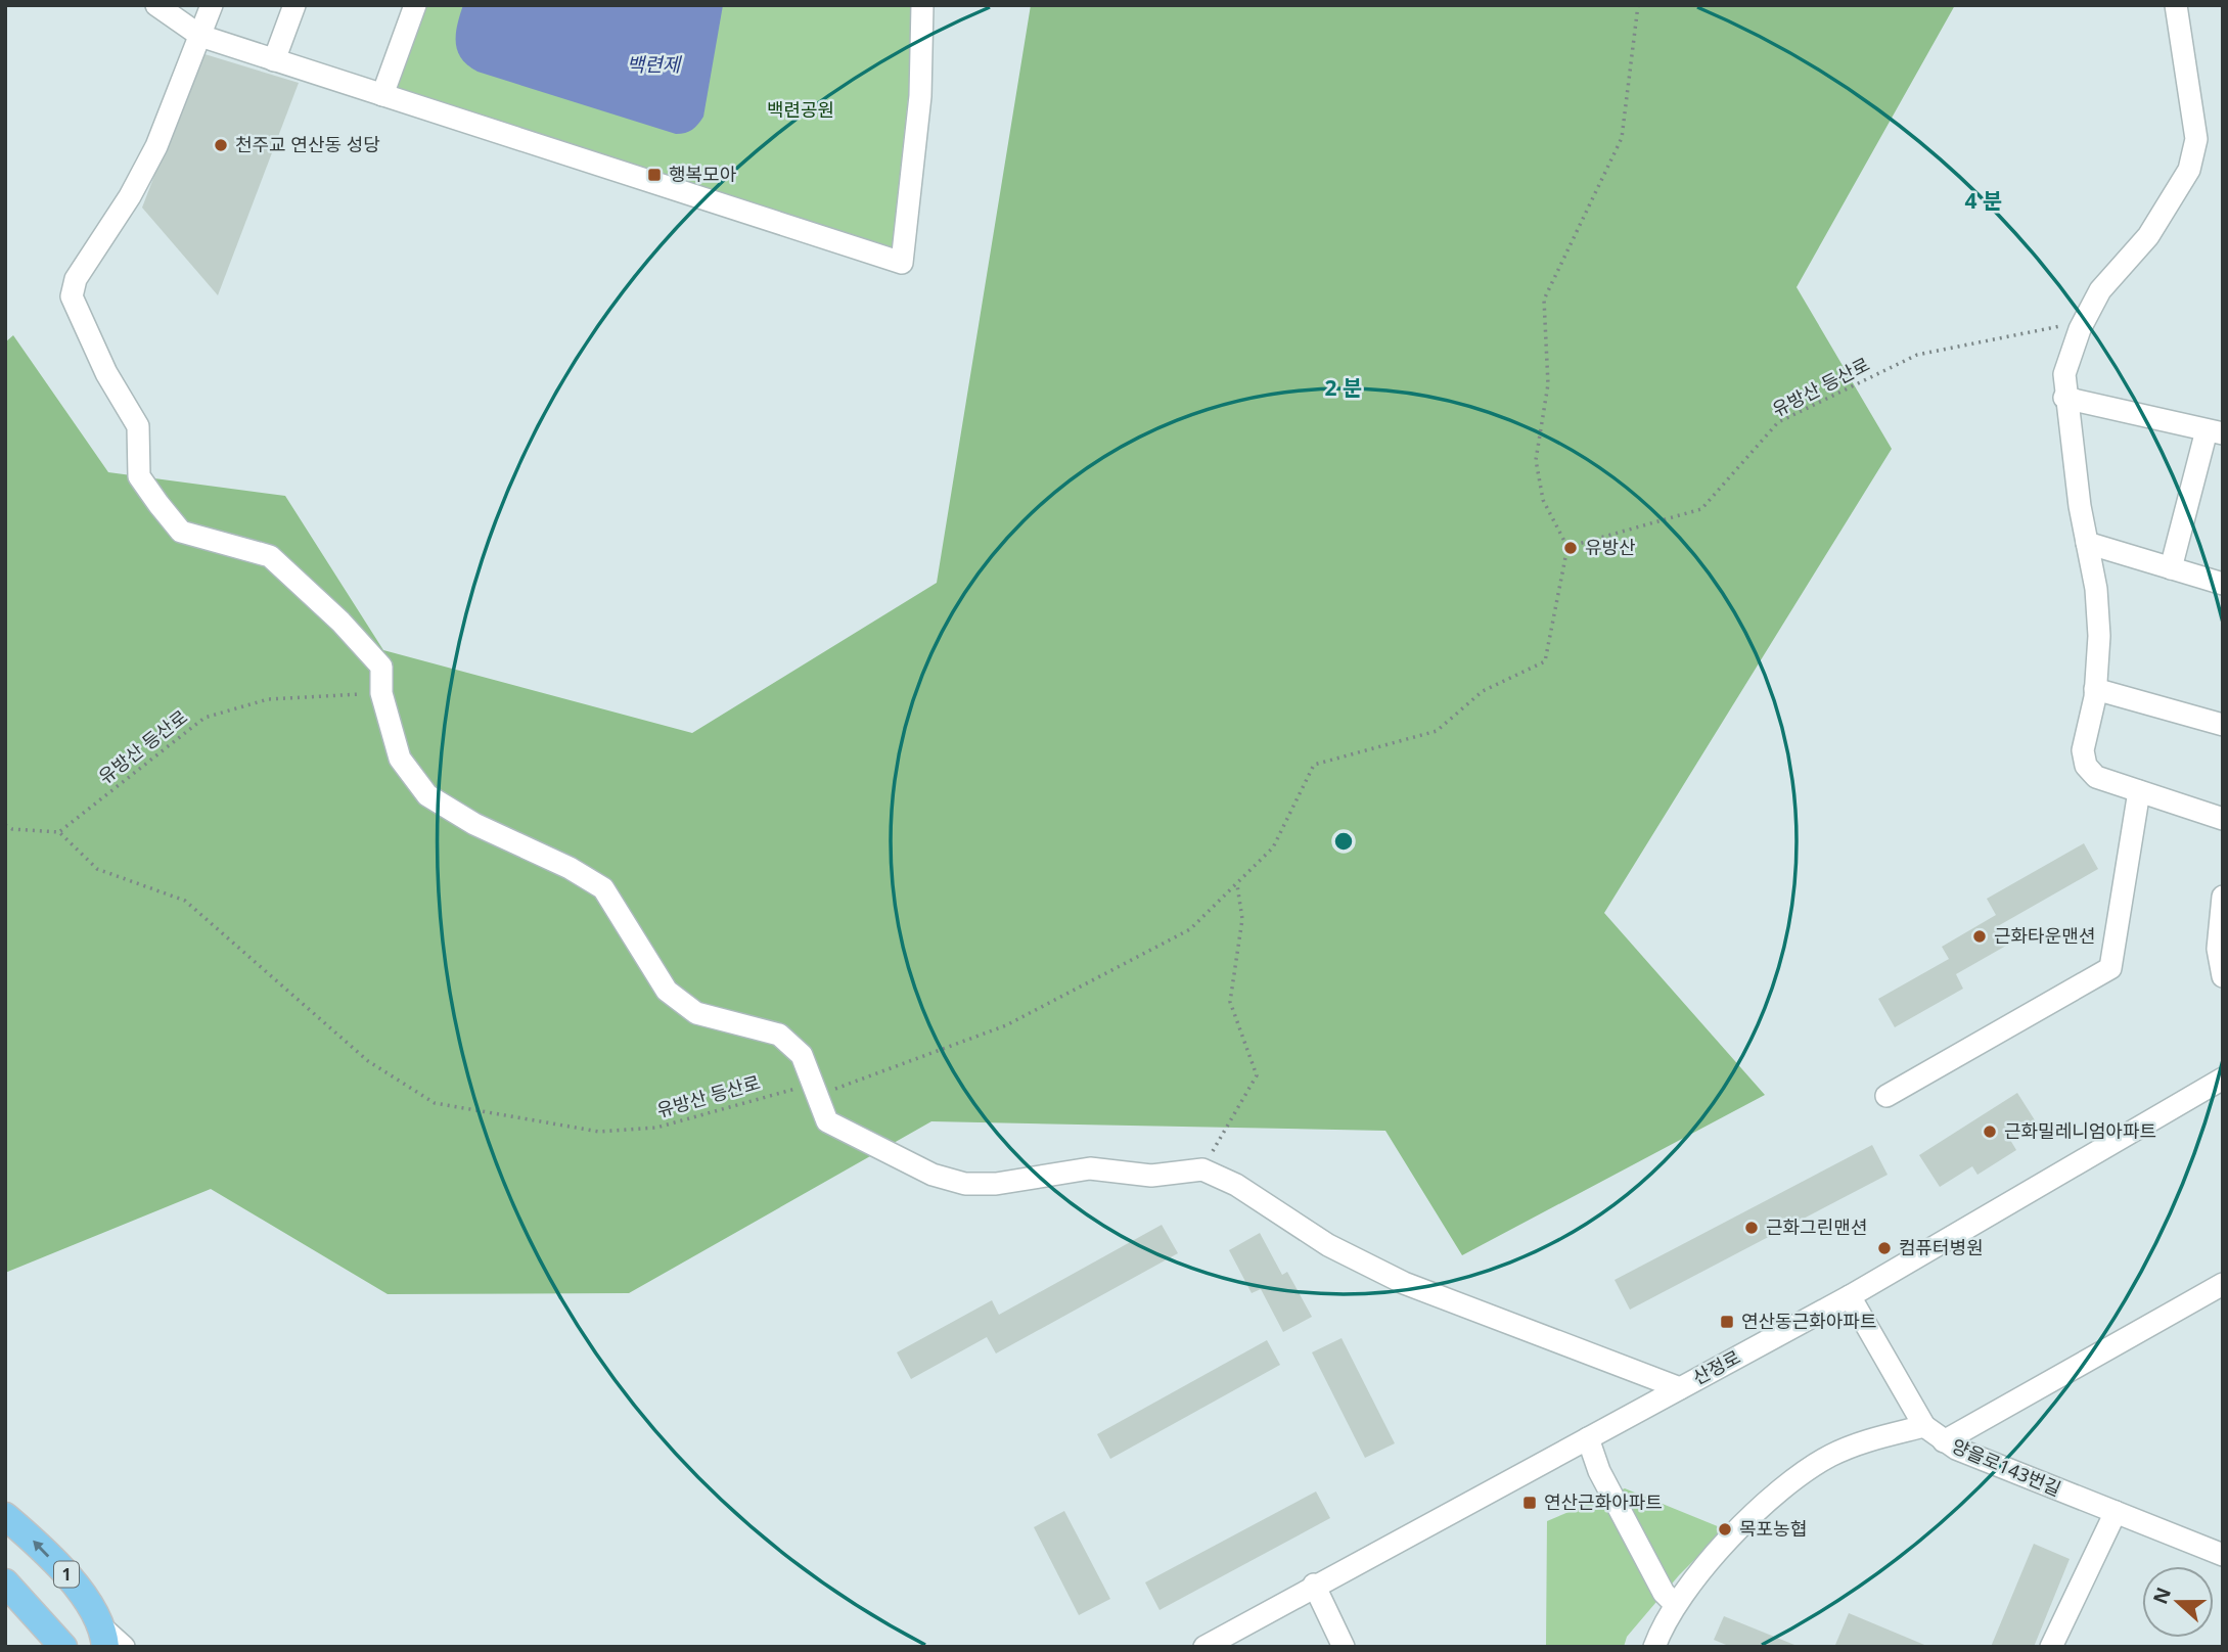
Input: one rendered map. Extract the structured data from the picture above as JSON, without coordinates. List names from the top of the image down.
{
  "streets": {
    "main road": ["1"],
    "street": ["산정로", "양을로143번길"],
    "path": ["유방산 등산로"]
  },
  "water": ["백련제"],
  "parks": ["백련공원"],
  "places": {
    "other": [
      "천주교 연산동 성당",
      "유방산",
      "근화타운맨션",
      "근화밀레니엄아파트",
      "근화그린맨션",
      "컴퓨터병원",
      "목포농협"
    ],
    "transit": ["행복모아", "연산동근화아파트", "연산근화아파트"]
  },
  "north": "left",
  "rings": ["4 분", "2 분"]
}
